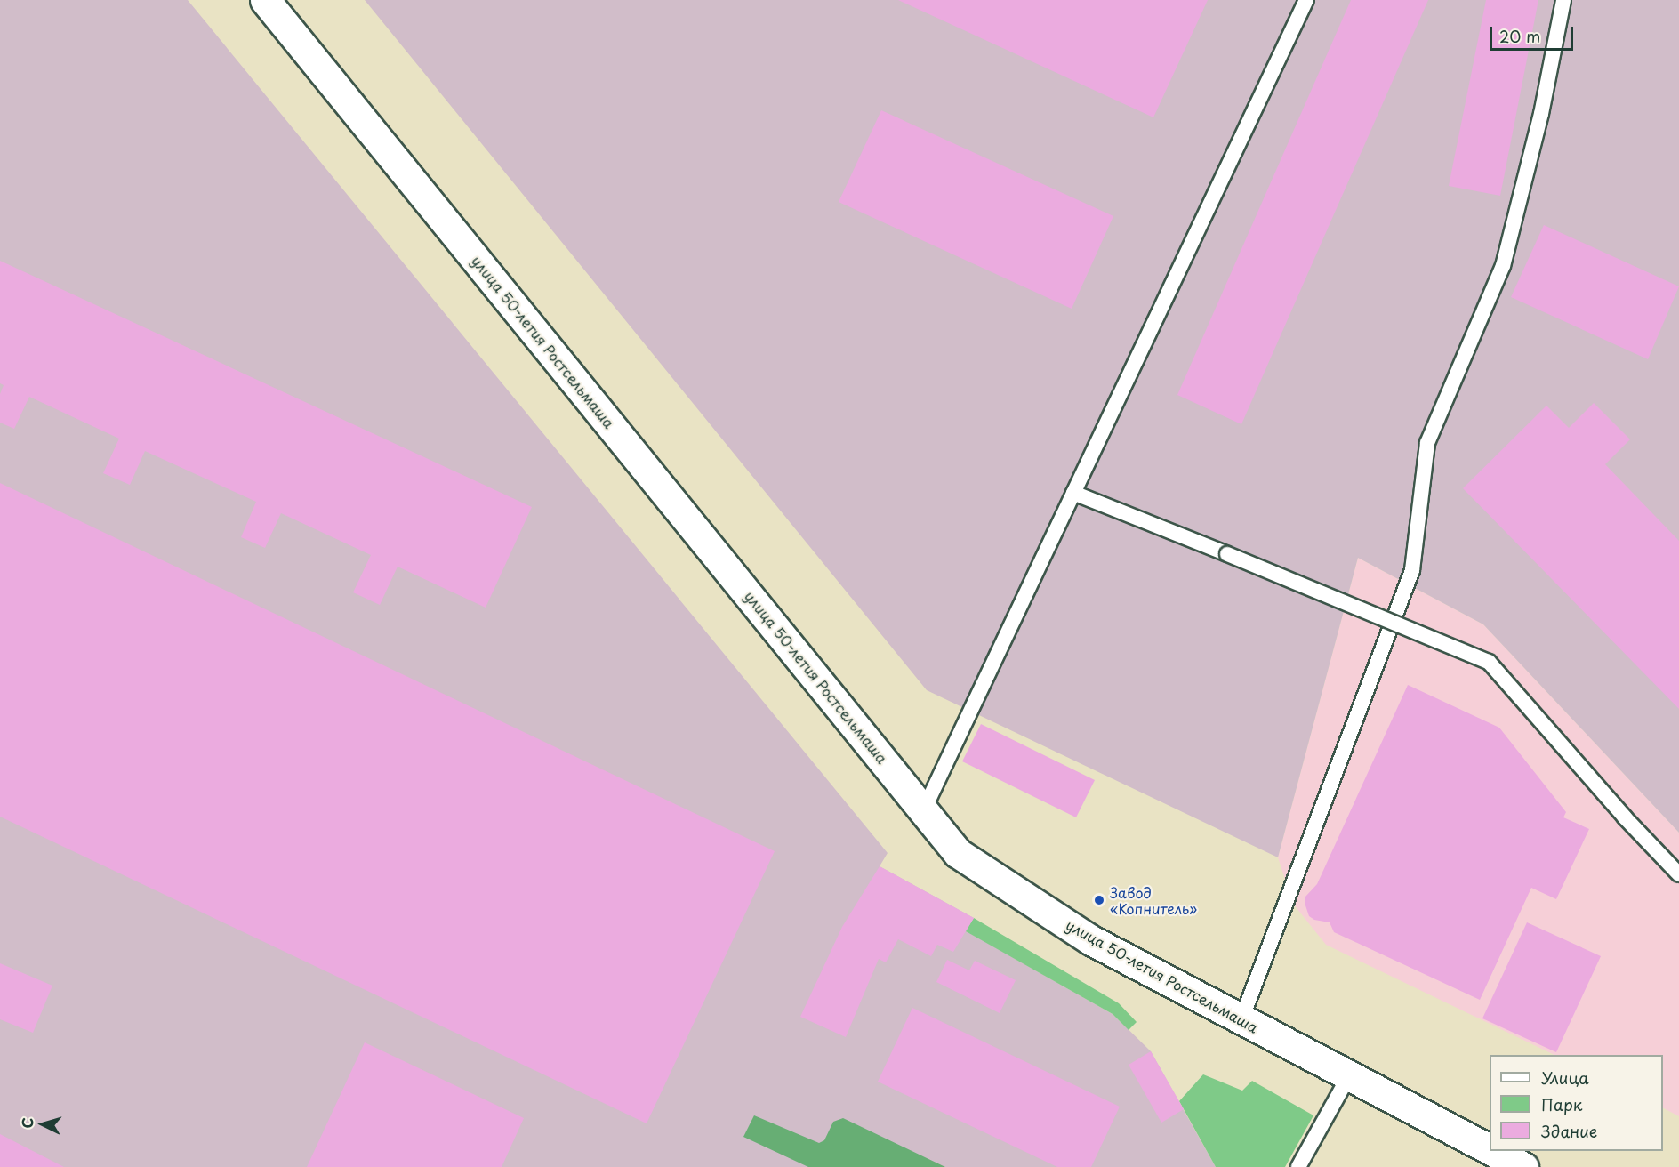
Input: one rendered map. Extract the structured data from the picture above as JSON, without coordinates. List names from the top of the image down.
{
  "streets": {
    "main road": ["улица 50-летия Ростсельмаша"]
  },
  "places": ["Завод «Копнитель»"],
  "legend": ["Улица", "Парк", "Здание"],
  "scale_bar": "20 m",
  "north": "left"
}
